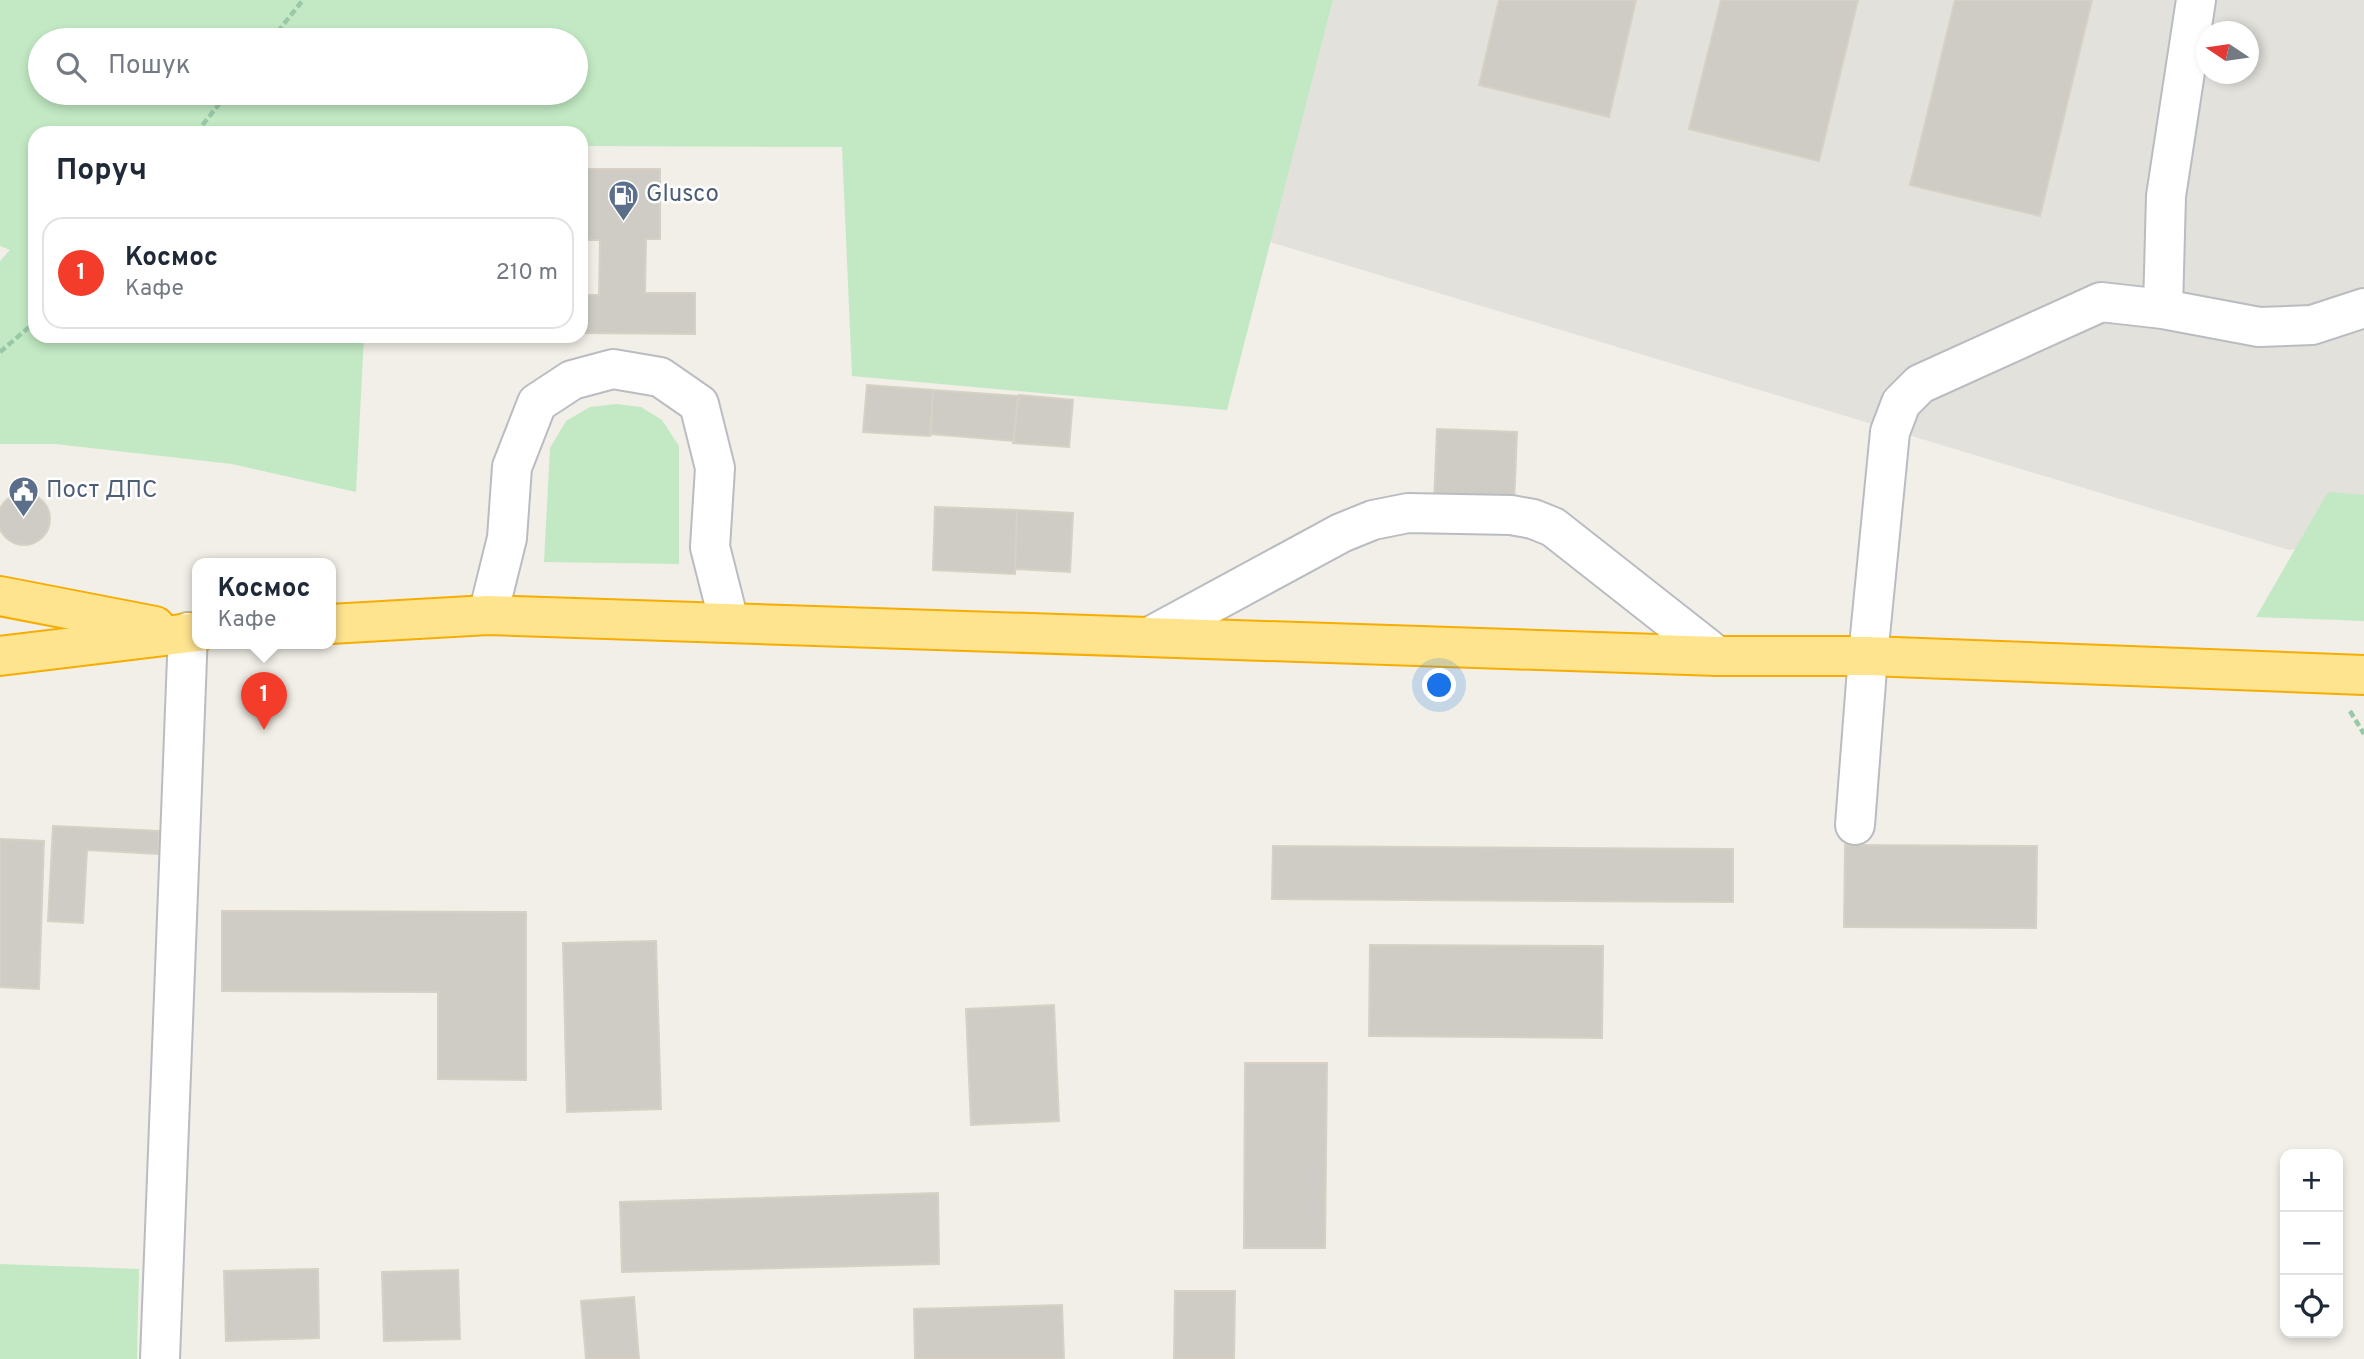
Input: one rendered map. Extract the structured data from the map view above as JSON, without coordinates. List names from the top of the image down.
{
  "places": {
    "fuel station": ["Glusco"],
    "public building": ["Пост ДПС"]
  },
  "north": "left",
  "page": {
    "search": "Пошук",
    "heading": "Поруч",
    "list": [
      {
        "mark": "1",
        "name": "Космос",
        "note": "Кафе",
        "value": "210 m"
      }
    ],
    "popup": ["Космос", "Кафе"],
    "pins": "1",
    "map_buttons": ["+", "−"]
  }
}
